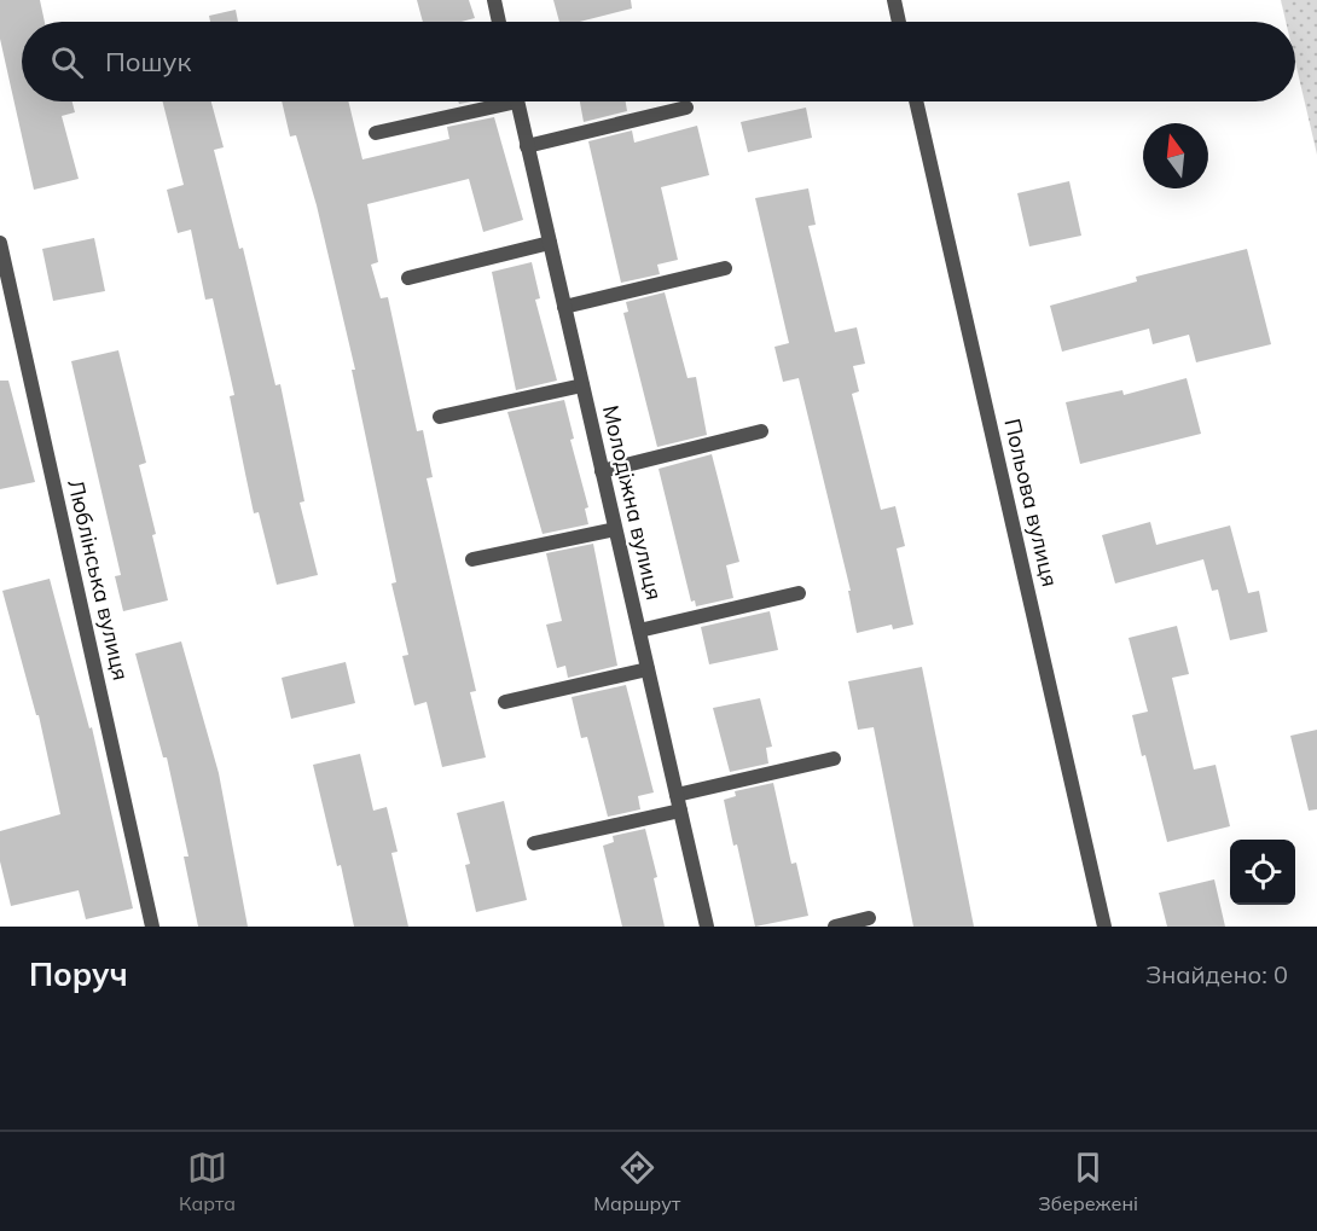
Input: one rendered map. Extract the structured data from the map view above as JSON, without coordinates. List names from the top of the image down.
{
  "streets": {
    "street": ["Молодіжна вулиця", "Польова вулиця", "Люблінська вулиця"]
  },
  "north": "top",
  "page": {
    "search": "Пошук",
    "heading": ["Поруч", "Знайдено: 0"],
    "nav": ["Карта", "Маршрут", "Збережені"]
  }
}
